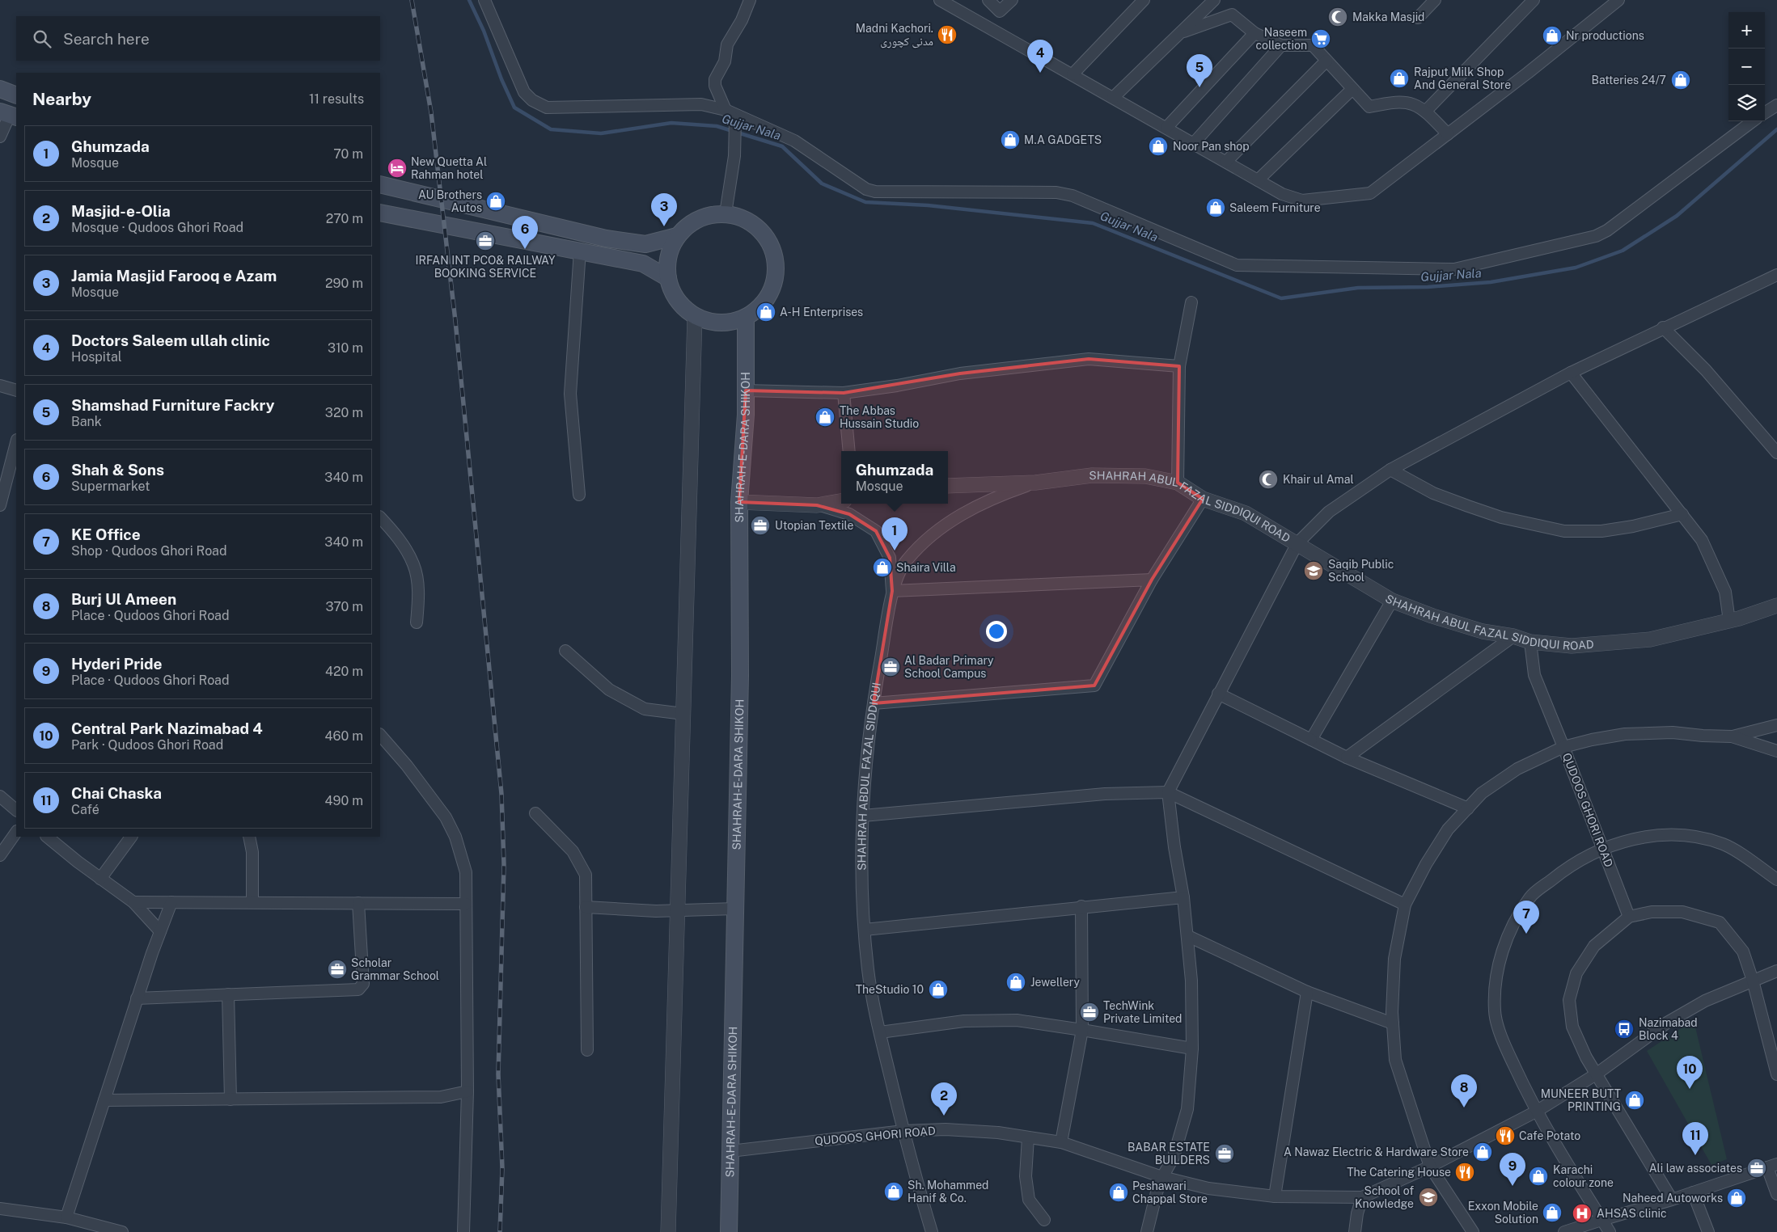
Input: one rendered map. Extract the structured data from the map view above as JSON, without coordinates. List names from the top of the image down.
{
  "streets": {
    "main road": ["SHAHRAH-E-DARA SHIKOH"],
    "street": ["SHAHRAH ABUL FAZAL SIDDIQUI ROAD", "SHAHRAH ABDUL FAZAL SIDDIQUI", "QUDOOS GHORI ROAD"]
  },
  "crossings": [
    ["SHAHRAH-E-DARA SHIKOH", "QUDOOS GHORI ROAD"],
    ["SHAHRAH ABUL FAZAL SIDDIQUI ROAD", "SHAHRAH ABDUL FAZAL SIDDIQUI"],
    ["SHAHRAH ABDUL FAZAL SIDDIQUI", "QUDOOS GHORI ROAD"]
  ],
  "water": ["Gujjar Nala"],
  "places": {
    "mosque": ["Makka Masjid", "Khair ul Amal"],
    "restaurant": ["Madni Kachori. مدنی کچوری", "Cafe Potato", "The Catering House"],
    "shop": [
      "Nr productions",
      "Rajput Milk Shop And General Store",
      "Batteries 24/7",
      "M.A GADGETS",
      "Noor Pan shop",
      "AU Brothers Autos",
      "Saleem Furniture",
      "A-H Enterprises",
      "The Abbas Hussain Studio",
      "Shaira Villa",
      "Jewellery",
      "TheStudio 10",
      "MUNEER BUTT PRINTING",
      "A Nawaz Electric & Hardware Store",
      "Karachi colour zone",
      "Sh. Mohammed Hanif & Co.",
      "Peshawari Chappal Store",
      "Naheed Autoworks",
      "Exxon Mobile Solution"
    ],
    "supermarket": ["Naseem collection"],
    "hotel": ["New Quetta Al Rahman hotel"],
    "office": [
      "IRFAN INT PCO& RAILWAY BOOKING SERVICE",
      "Utopian Textile",
      "Al Badar Primary School Campus",
      "Scholar Grammar School",
      "TechWink Private Limited",
      "BABAR ESTATE BUILDERS",
      "Ali law associates"
    ],
    "school or university": ["Saqib Public School", "School of Knowledge"],
    "bus stop": ["Nazimabad Block 4"],
    "hospital": ["AHSAS clinic"]
  },
  "page": {
    "map_buttons": ["+", "−"],
    "search": "Search here",
    "pins": [
      "4",
      "5",
      "3",
      "6",
      "1",
      "7",
      "10",
      "8",
      "2",
      "11",
      "9"
    ],
    "heading": ["Nearby", "11 results"],
    "list": [
      {
        "mark": "1",
        "name": "Ghumzada",
        "note": "Mosque",
        "value": "70 m"
      },
      {
        "mark": "2",
        "name": "Masjid-e-Olia",
        "note": "Mosque · Qudoos Ghori Road",
        "value": "270 m"
      },
      {
        "mark": "3",
        "name": "Jamia Masjid Farooq e Azam",
        "note": "Mosque",
        "value": "290 m"
      },
      {
        "mark": "4",
        "name": "Doctors Saleem ullah clinic",
        "note": "Hospital",
        "value": "310 m"
      },
      {
        "mark": "5",
        "name": "Shamshad Furniture Fackry",
        "note": "Bank",
        "value": "320 m"
      },
      {
        "mark": "6",
        "name": "Shah & Sons",
        "note": "Supermarket",
        "value": "340 m"
      },
      {
        "mark": "7",
        "name": "KE Office",
        "note": "Shop · Qudoos Ghori Road",
        "value": "340 m"
      },
      {
        "mark": "8",
        "name": "Burj Ul Ameen",
        "note": "Place · Qudoos Ghori Road",
        "value": "370 m"
      },
      {
        "mark": "9",
        "name": "Hyderi Pride",
        "note": "Place · Qudoos Ghori Road",
        "value": "420 m"
      },
      {
        "mark": "10",
        "name": "Central Park Nazimabad 4",
        "note": "Park · Qudoos Ghori Road",
        "value": "460 m"
      },
      {
        "mark": "11",
        "name": "Chai Chaska",
        "note": "Café",
        "value": "490 m"
      }
    ],
    "popup": ["Ghumzada", "Mosque"]
  }
}
